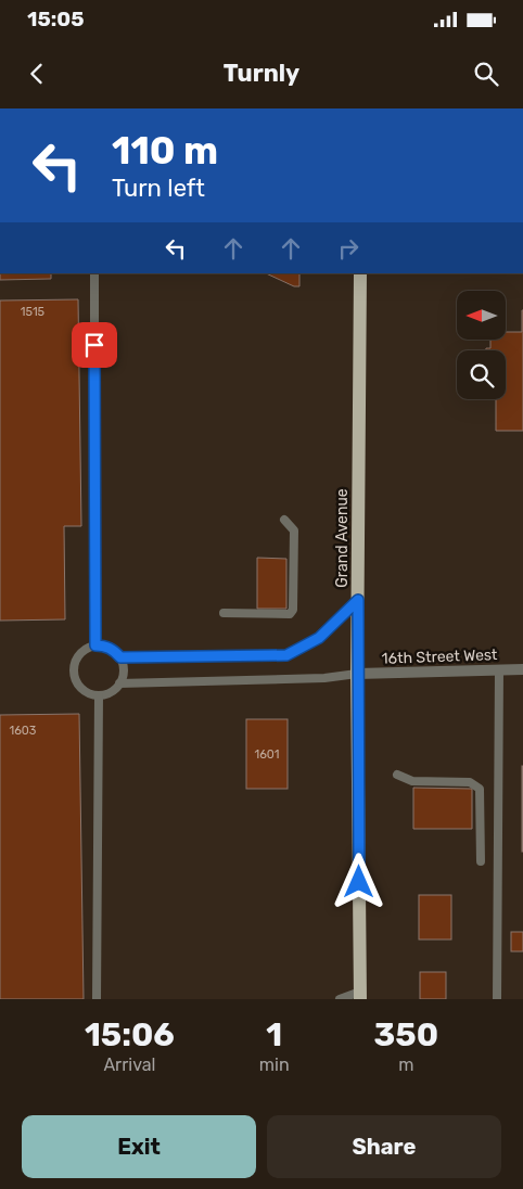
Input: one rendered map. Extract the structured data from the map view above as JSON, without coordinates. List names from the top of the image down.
{
  "streets": {
    "main road": ["Grand Avenue"],
    "street": ["16th Street West"]
  },
  "crossings": [
    ["Grand Avenue", "16th Street West"]
  ],
  "house_numbers": ["1515", "1603", "1601"],
  "north": "left",
  "page": {
    "status": "15:05",
    "header": "Turnly",
    "turn": ["110 m", "Turn left"],
    "eta": [
      "15:06",
      "Arrival",
      "1",
      "min",
      "350",
      "m"
    ],
    "buttons": ["Exit", "Share"]
  }
}
